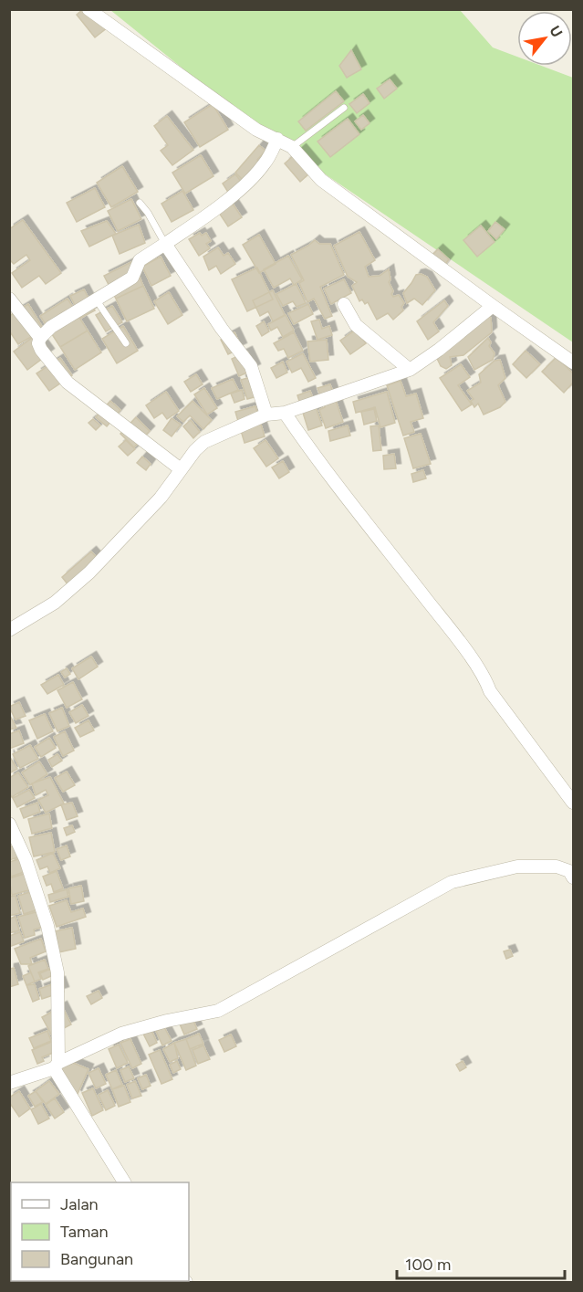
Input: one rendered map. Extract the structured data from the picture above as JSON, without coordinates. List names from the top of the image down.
{
  "legend": ["Jalan", "Taman", "Bangunan"],
  "scale_bar": "100 m",
  "north": "top right"
}
